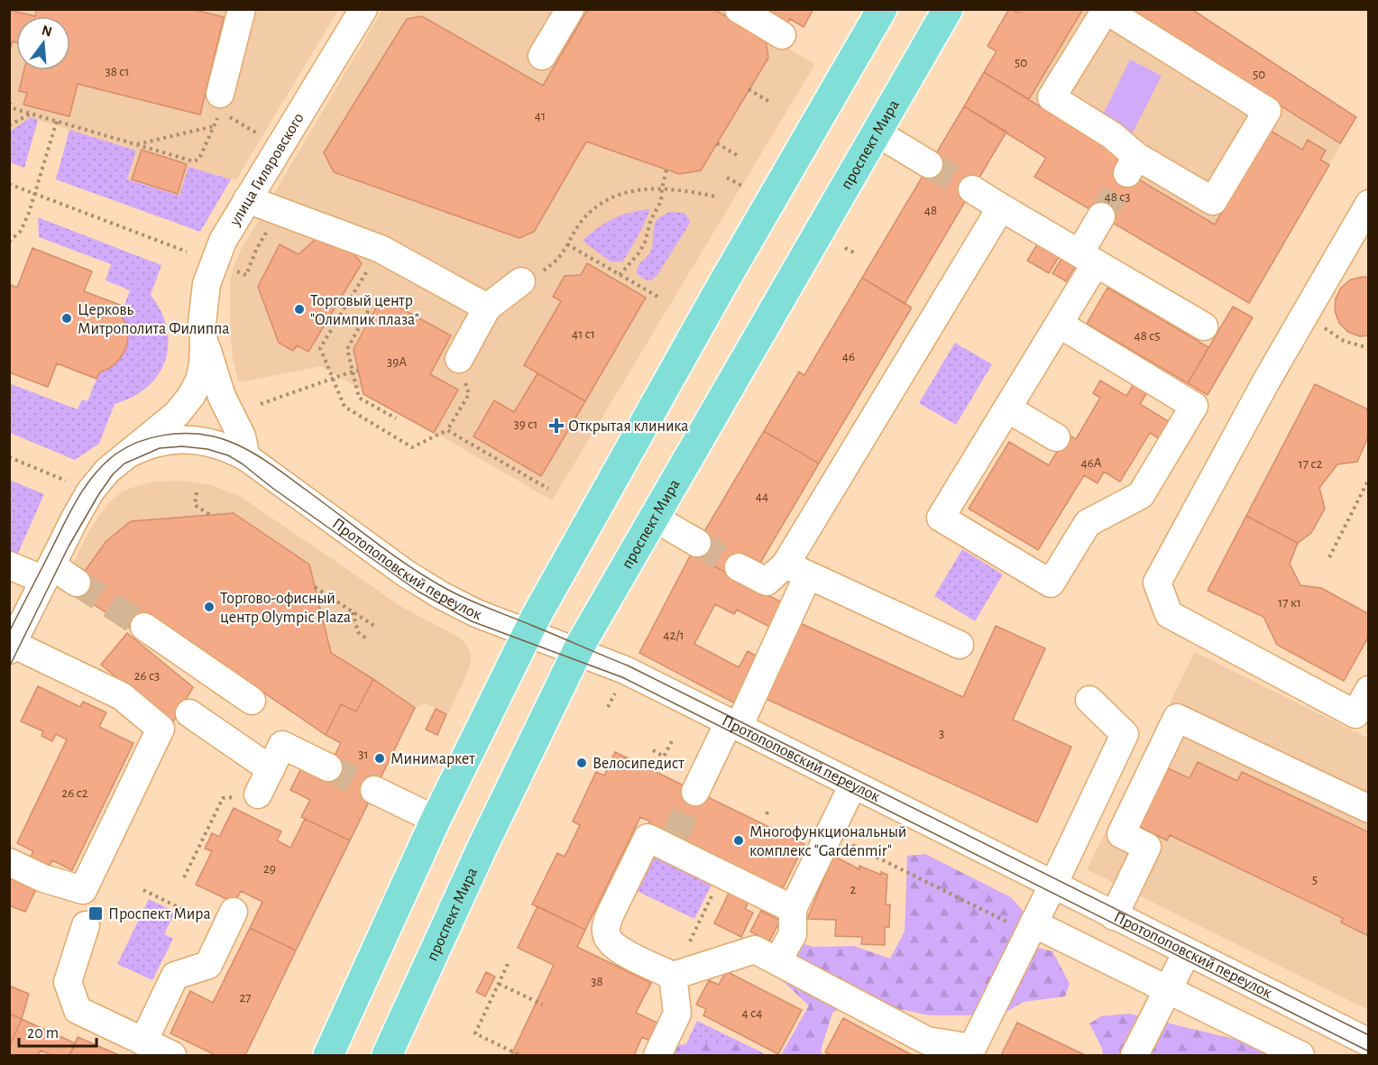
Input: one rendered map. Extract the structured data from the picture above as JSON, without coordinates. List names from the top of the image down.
{
  "streets": {
    "main road": ["проспект Мира"],
    "street": ["улица Гиляровского", "Протопоповский переулок"]
  },
  "crossings": [
    ["проспект Мира", "Протопоповский переулок"],
    ["улица Гиляровского", "Протопоповский переулок"]
  ],
  "places": {
    "other": [
      "Торговый центр \"Олимпик плаза\"",
      "Церковь Митрополита Филиппа",
      "Торгово-офисный центр Olympic Plaza",
      "Минимаркет",
      "Велосипедист",
      "Многофункциональный комплекс \"Gardenmir\""
    ],
    "health": ["Открытая клиника"],
    "transit": ["Проспект Мира"]
  },
  "house_numbers": [
    "50",
    "38 с1",
    "50",
    "41",
    "48 с3",
    "48",
    "41 с1",
    "48 с5",
    "46",
    "39А",
    "39 с1",
    "46А",
    "17 с2",
    "44",
    "17 к1",
    "42/1",
    "26 с3",
    "3",
    "31",
    "26 с2",
    "29",
    "5",
    "2",
    "38",
    "27",
    "4 с4"
  ],
  "scale_bar": "20 m",
  "north": "top"
}
